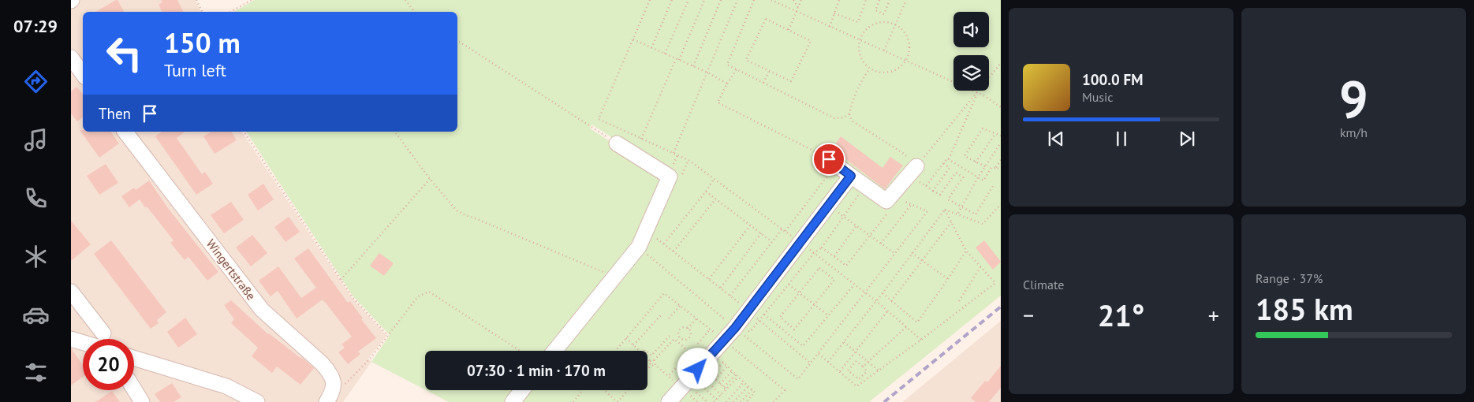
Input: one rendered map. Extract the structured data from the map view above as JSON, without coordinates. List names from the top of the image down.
{
  "streets": {
    "street": ["Wingertstraße"]
  },
  "page": {
    "tabs": "07:29",
    "tile": [
      ["9", "km/h"],
      "Climate",
      ["Range · 37%", "185 km"]
    ],
    "turn": ["150 m", "Turn left"],
    "song": ["100.0 FM", "Music"],
    "then": "Then",
    "heat": ["−", "21°", "+"],
    "limit": "20",
    "trip": "07:30 · 1 min · 170 m"
  }
}
